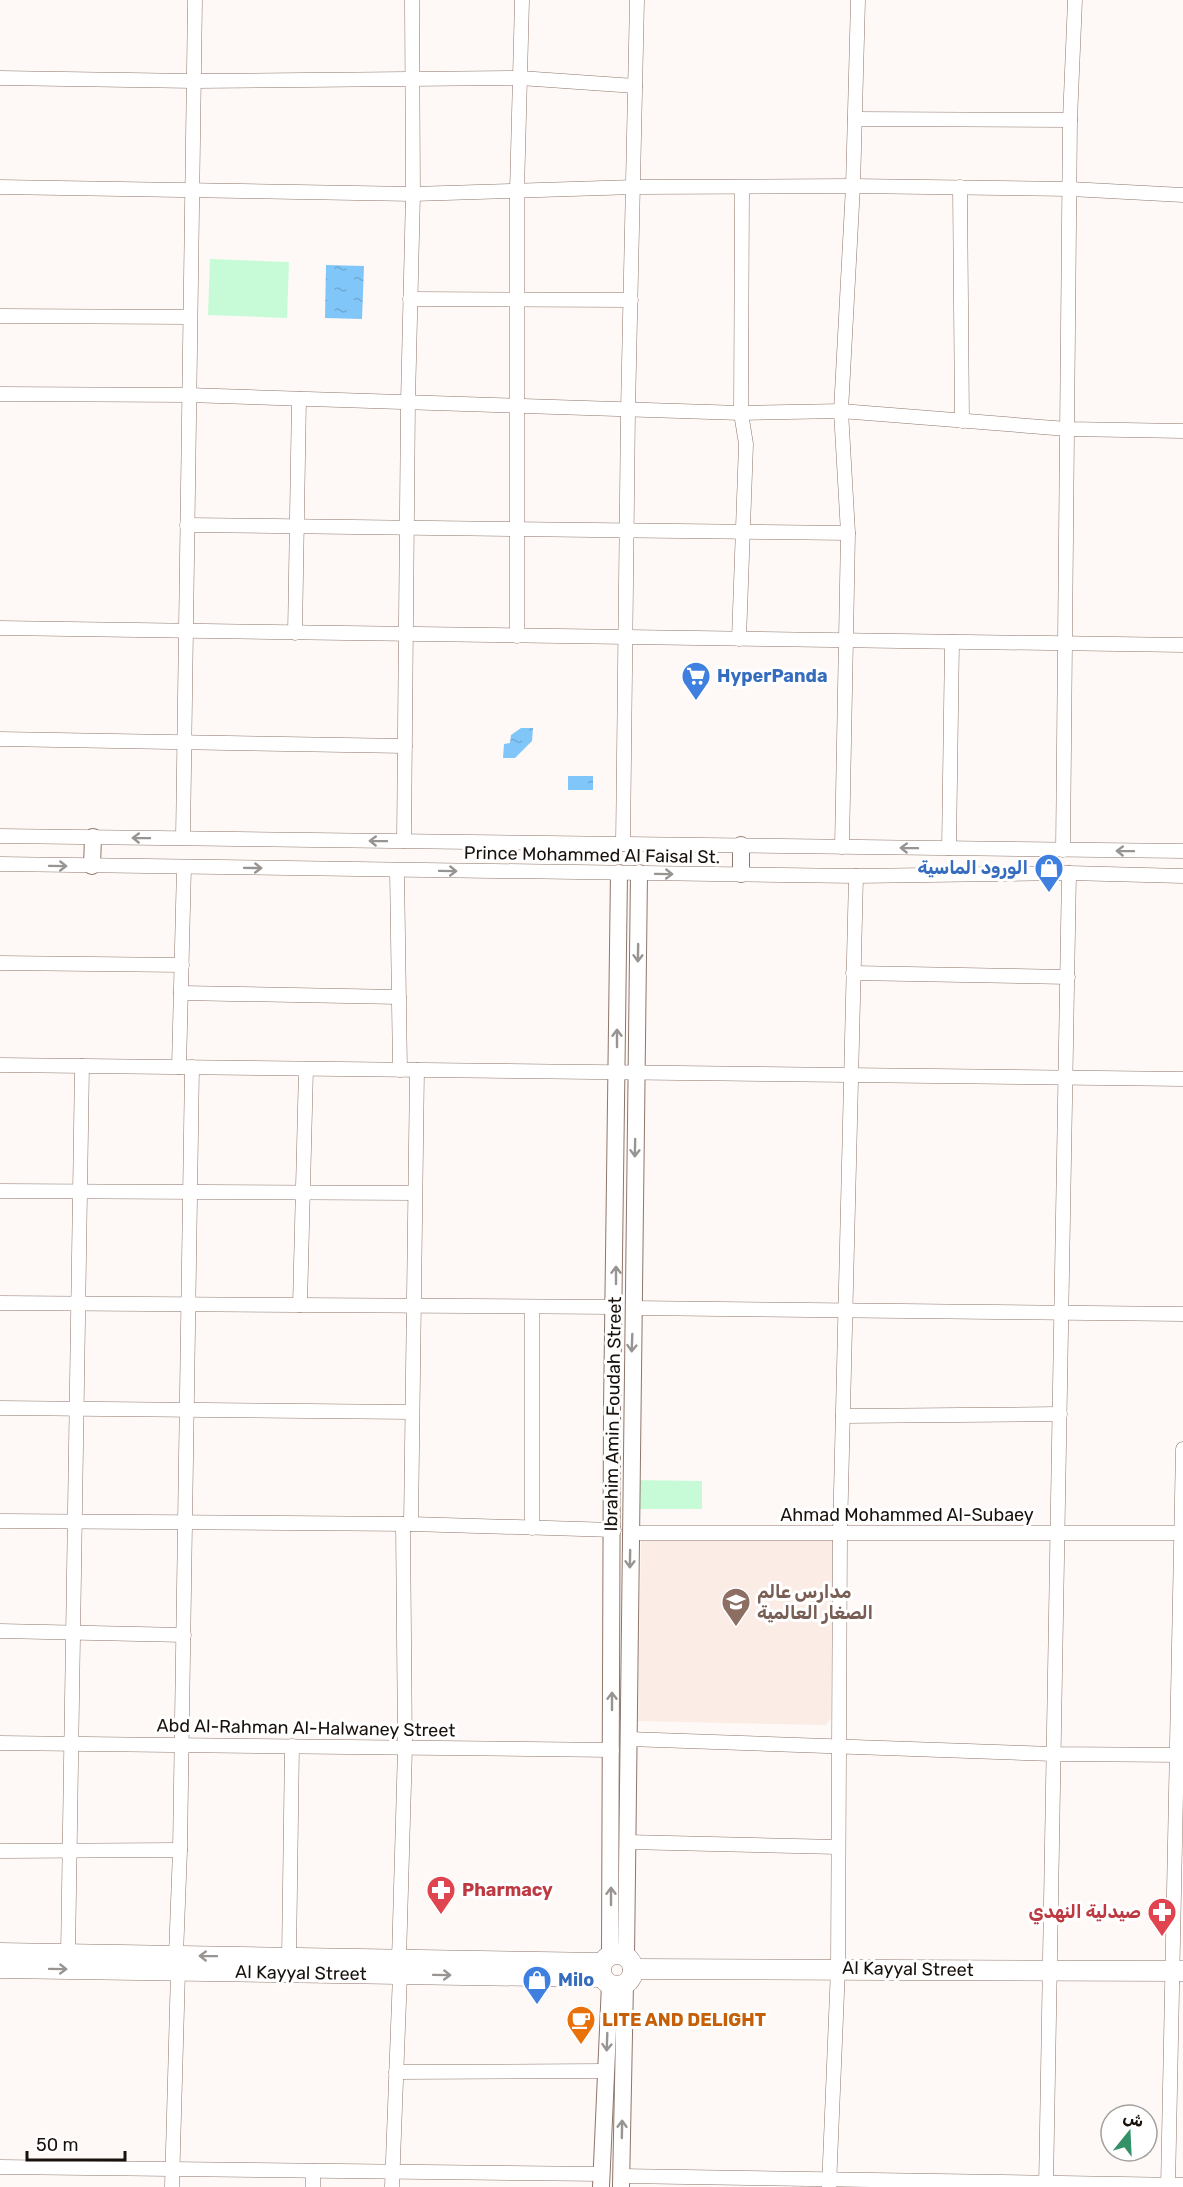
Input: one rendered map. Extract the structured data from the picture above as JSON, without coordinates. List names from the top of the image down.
{
  "streets": {
    "main road": ["Al Kayyal Street"],
    "street": [
      "Prince Mohammed Al Faisal St.",
      "Ibrahim Amin Foudah Street",
      "Ahmad Mohammed Al-Subaey",
      "Abd Al-Rahman Al-Halwaney Street"
    ]
  },
  "crossings": [
    ["Prince Mohammed Al Faisal St.", "Ibrahim Amin Foudah Street"],
    ["Ibrahim Amin Foudah Street", "Ahmad Mohammed Al-Subaey"],
    ["Ibrahim Amin Foudah Street", "Abd Al-Rahman Al-Halwaney Street"],
    ["Ibrahim Amin Foudah Street", "Al Kayyal Street"]
  ],
  "places": {
    "supermarket": ["HyperPanda"],
    "shop": ["الورود الماسية", "Milo"],
    "school or university": ["مدارس عالم الصغار العالمية"],
    "pharmacy": ["Pharmacy", "صيدلية النهدي"],
    "cafe": ["LITE AND DELIGHT"]
  },
  "scale_bar": "50 m",
  "north": "top"
}
